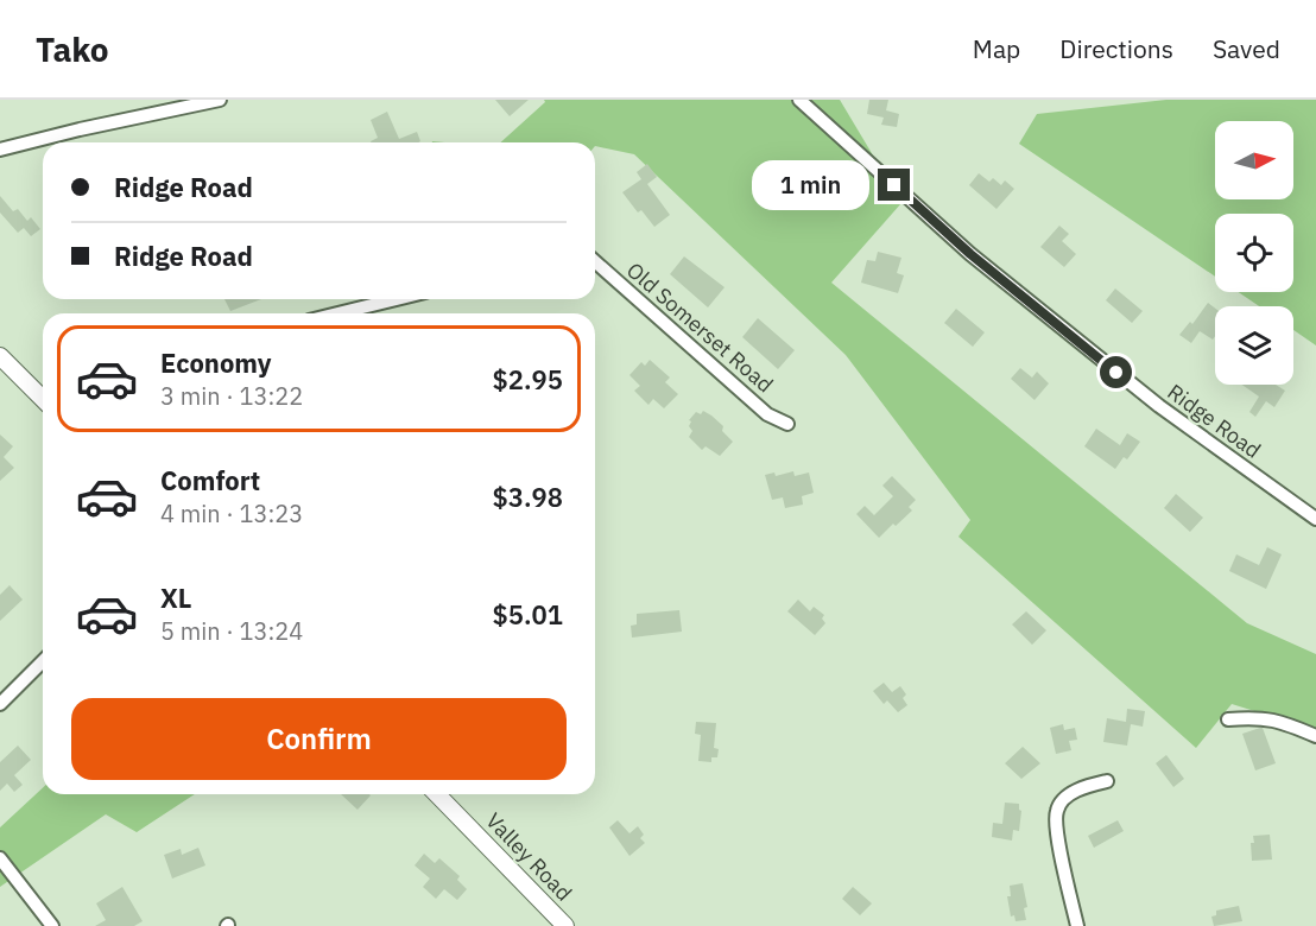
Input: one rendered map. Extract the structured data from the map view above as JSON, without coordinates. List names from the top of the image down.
{
  "streets": {
    "main road": ["Valley Road"],
    "street": ["Old Somerset Road", "Ridge Road"]
  },
  "north": "right",
  "page": {
    "header": "Tako",
    "nav": ["Map", "Directions", "Saved"],
    "banner": ["Ridge Road", "Ridge Road"],
    "bubble": "1 min",
    "list": [
      {
        "name": "Economy",
        "note": "3 min · 13:22",
        "value": "$2.95"
      },
      {
        "name": "Comfort",
        "note": "4 min · 13:23",
        "value": "$3.98"
      },
      {
        "name": "XL",
        "note": "5 min · 13:24",
        "value": "$5.01"
      }
    ],
    "buttons": "Confirm"
  }
}
